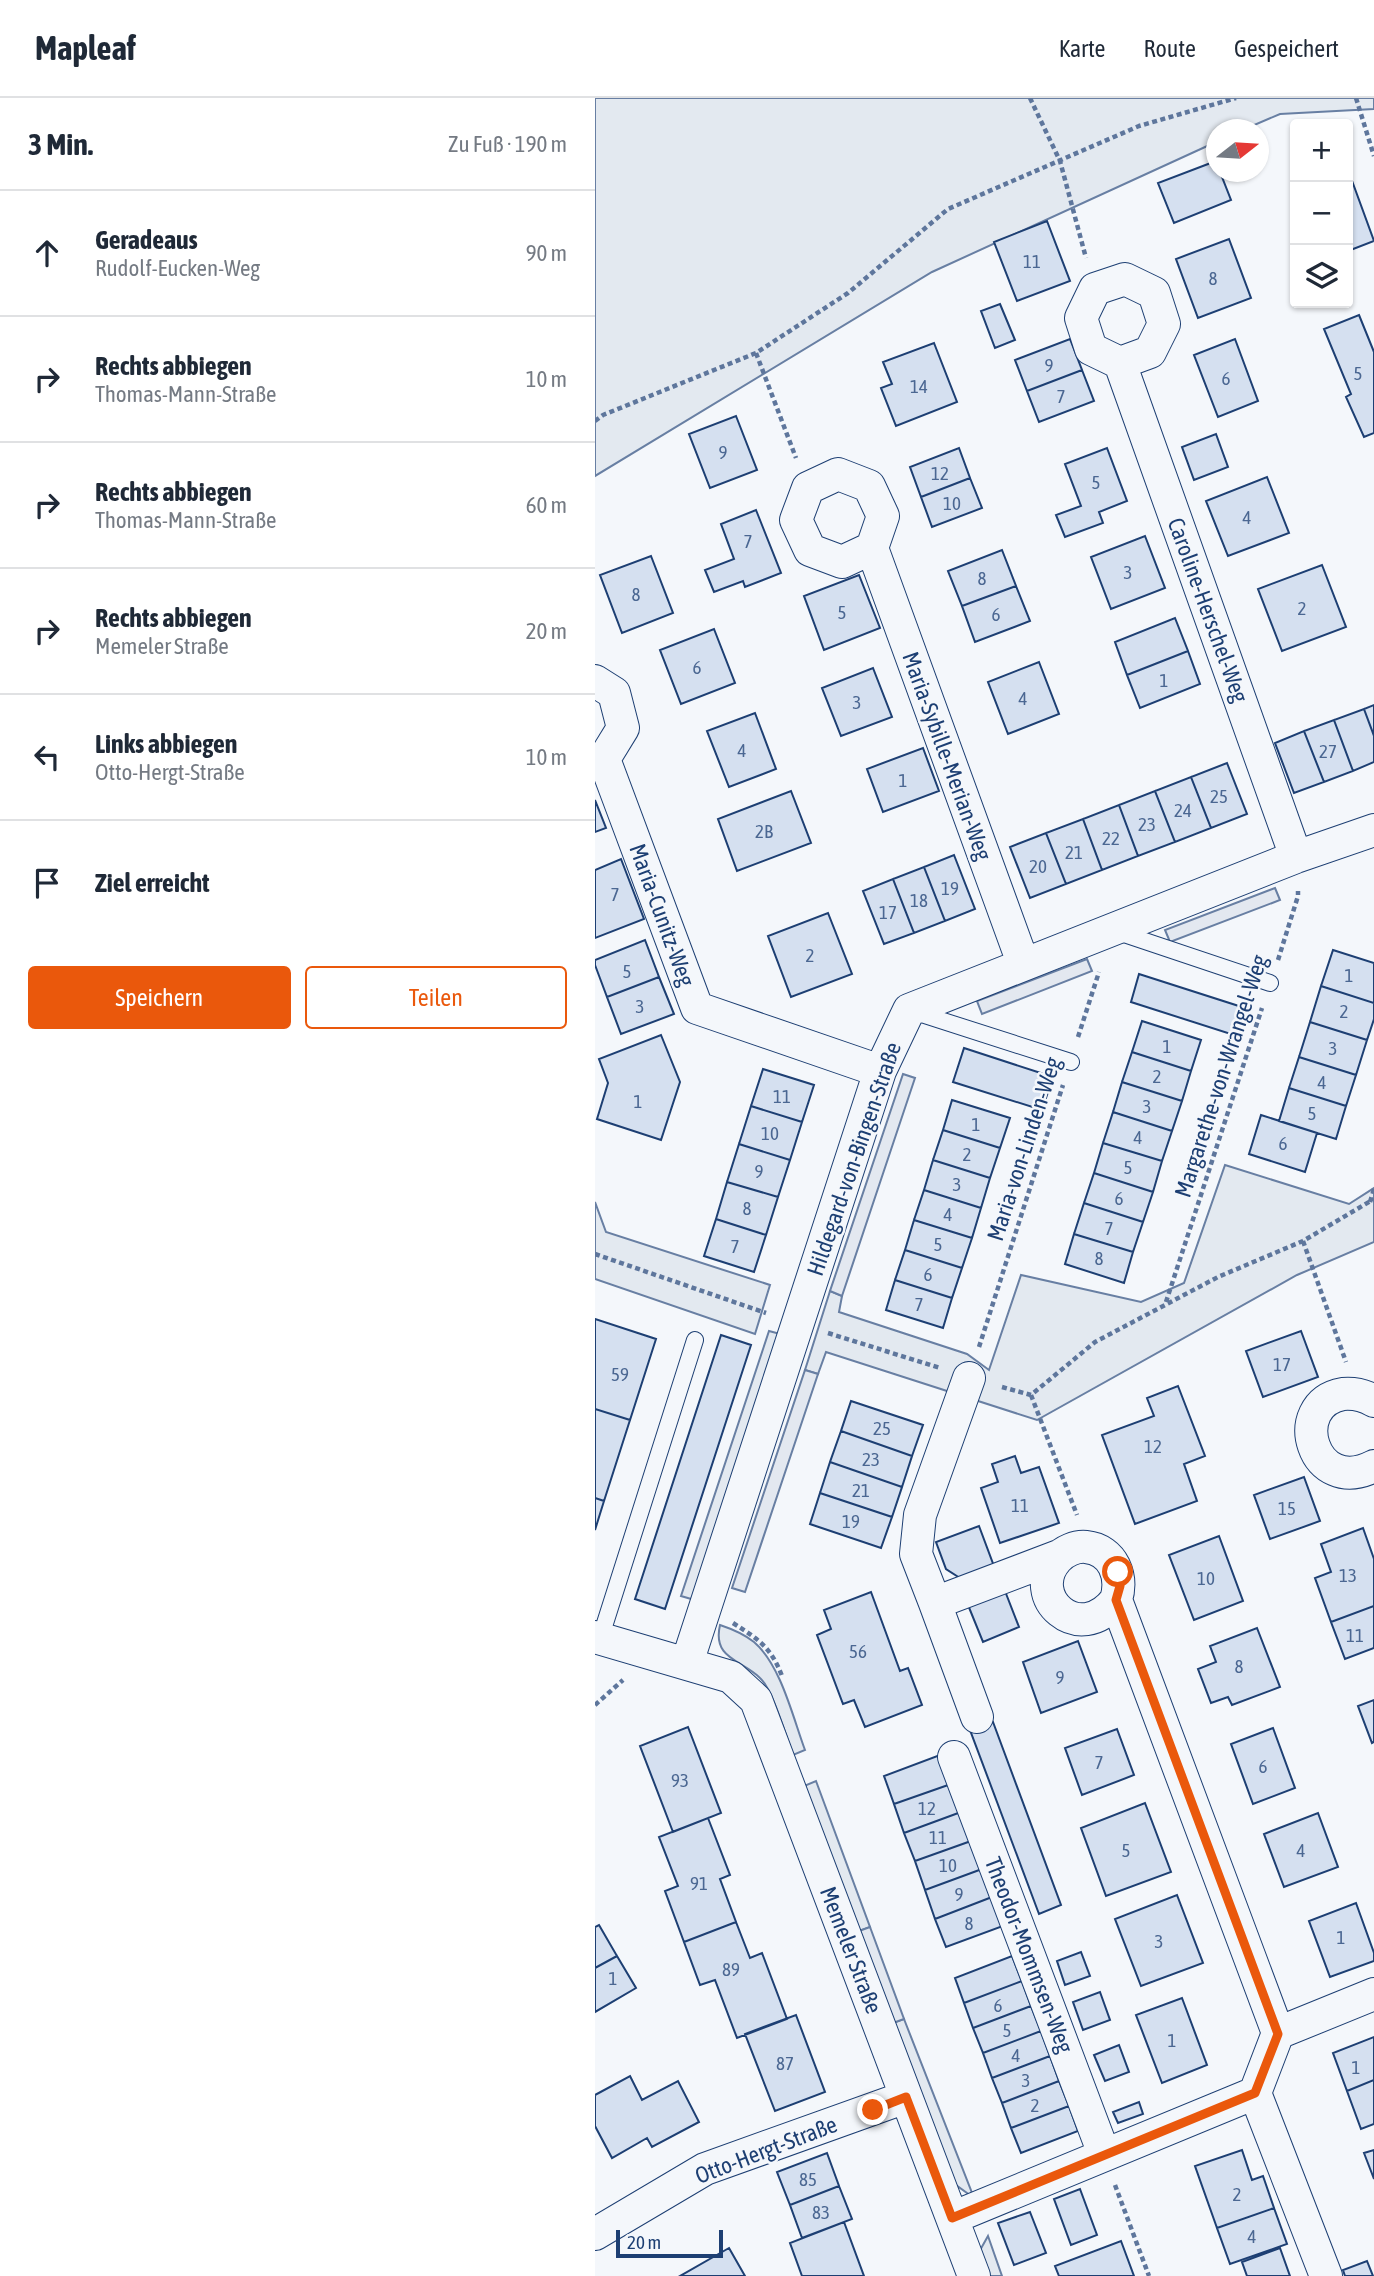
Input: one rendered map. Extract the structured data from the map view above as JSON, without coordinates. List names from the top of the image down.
{
  "streets": {
    "street": [
      "Caroline-Herschel-Weg",
      "Maria-Sybille-Merian-Weg",
      "Maria-Cunitz-Weg",
      "Hildegard-von-Bingen-Straße",
      "Memeler Straße",
      "Theodor-Mommsen-Weg",
      "Otto-Hergt-Straße"
    ],
    "path": ["Margarethe-von-Wrangel-Weg", "Maria-von-Linden-Weg"]
  },
  "crossings": [
    ["Caroline-Herschel-Weg", "Margarethe-von-Wrangel-Weg"],
    ["Maria-Cunitz-Weg", "Hildegard-von-Bingen-Straße"],
    ["Hildegard-von-Bingen-Straße", "Memeler Straße"],
    ["Memeler Straße", "Otto-Hergt-Straße"]
  ],
  "house_numbers": [
    "11",
    "8",
    "9",
    "5",
    "6",
    "14",
    "7",
    "9",
    "12",
    "5",
    "10",
    "4",
    "7",
    "3",
    "8",
    "8",
    "2",
    "5",
    "6",
    "6",
    "1",
    "4",
    "3",
    "4",
    "27",
    "1",
    "25",
    "24",
    "23",
    "2B",
    "22",
    "21",
    "20",
    "19",
    "7",
    "18",
    "17",
    "2",
    "5",
    "1",
    "3",
    "2",
    "1",
    "3",
    "2",
    "4",
    "11",
    "1",
    "3",
    "5",
    "1",
    "10",
    "4",
    "6",
    "2",
    "5",
    "9",
    "3",
    "6",
    "8",
    "4",
    "7",
    "5",
    "7",
    "8",
    "6",
    "7",
    "17",
    "59",
    "25",
    "12",
    "23",
    "21",
    "11",
    "15",
    "19",
    "13",
    "10",
    "11",
    "56",
    "8",
    "9",
    "7",
    "6",
    "93",
    "12",
    "11",
    "5",
    "4",
    "10",
    "91",
    "9",
    "8",
    "1",
    "3",
    "89",
    "1",
    "6",
    "5",
    "1",
    "4",
    "87",
    "1",
    "3",
    "2",
    "85",
    "2",
    "83",
    "4"
  ],
  "scale_bar": "20 m",
  "north": "right",
  "page": {
    "header": "Mapleaf",
    "nav": ["Karte", "Route", "Gespeichert"],
    "heading": ["3 Min.", "Zu Fuß · 190 m"],
    "map_buttons": ["+", "−"],
    "list": [
      ["Geradeaus", "Rudolf-Eucken-Weg", "90 m"],
      ["Rechts abbiegen", "Thomas-Mann-Straße", "10 m"],
      ["Rechts abbiegen", "Thomas-Mann-Straße", "60 m"],
      ["Rechts abbiegen", "Memeler Straße", "20 m"],
      ["Links abbiegen", "Otto-Hergt-Straße", "10 m"],
      "Ziel erreicht"
    ],
    "buttons": ["Speichern", "Teilen"],
    "scale": "20 m"
  }
}
